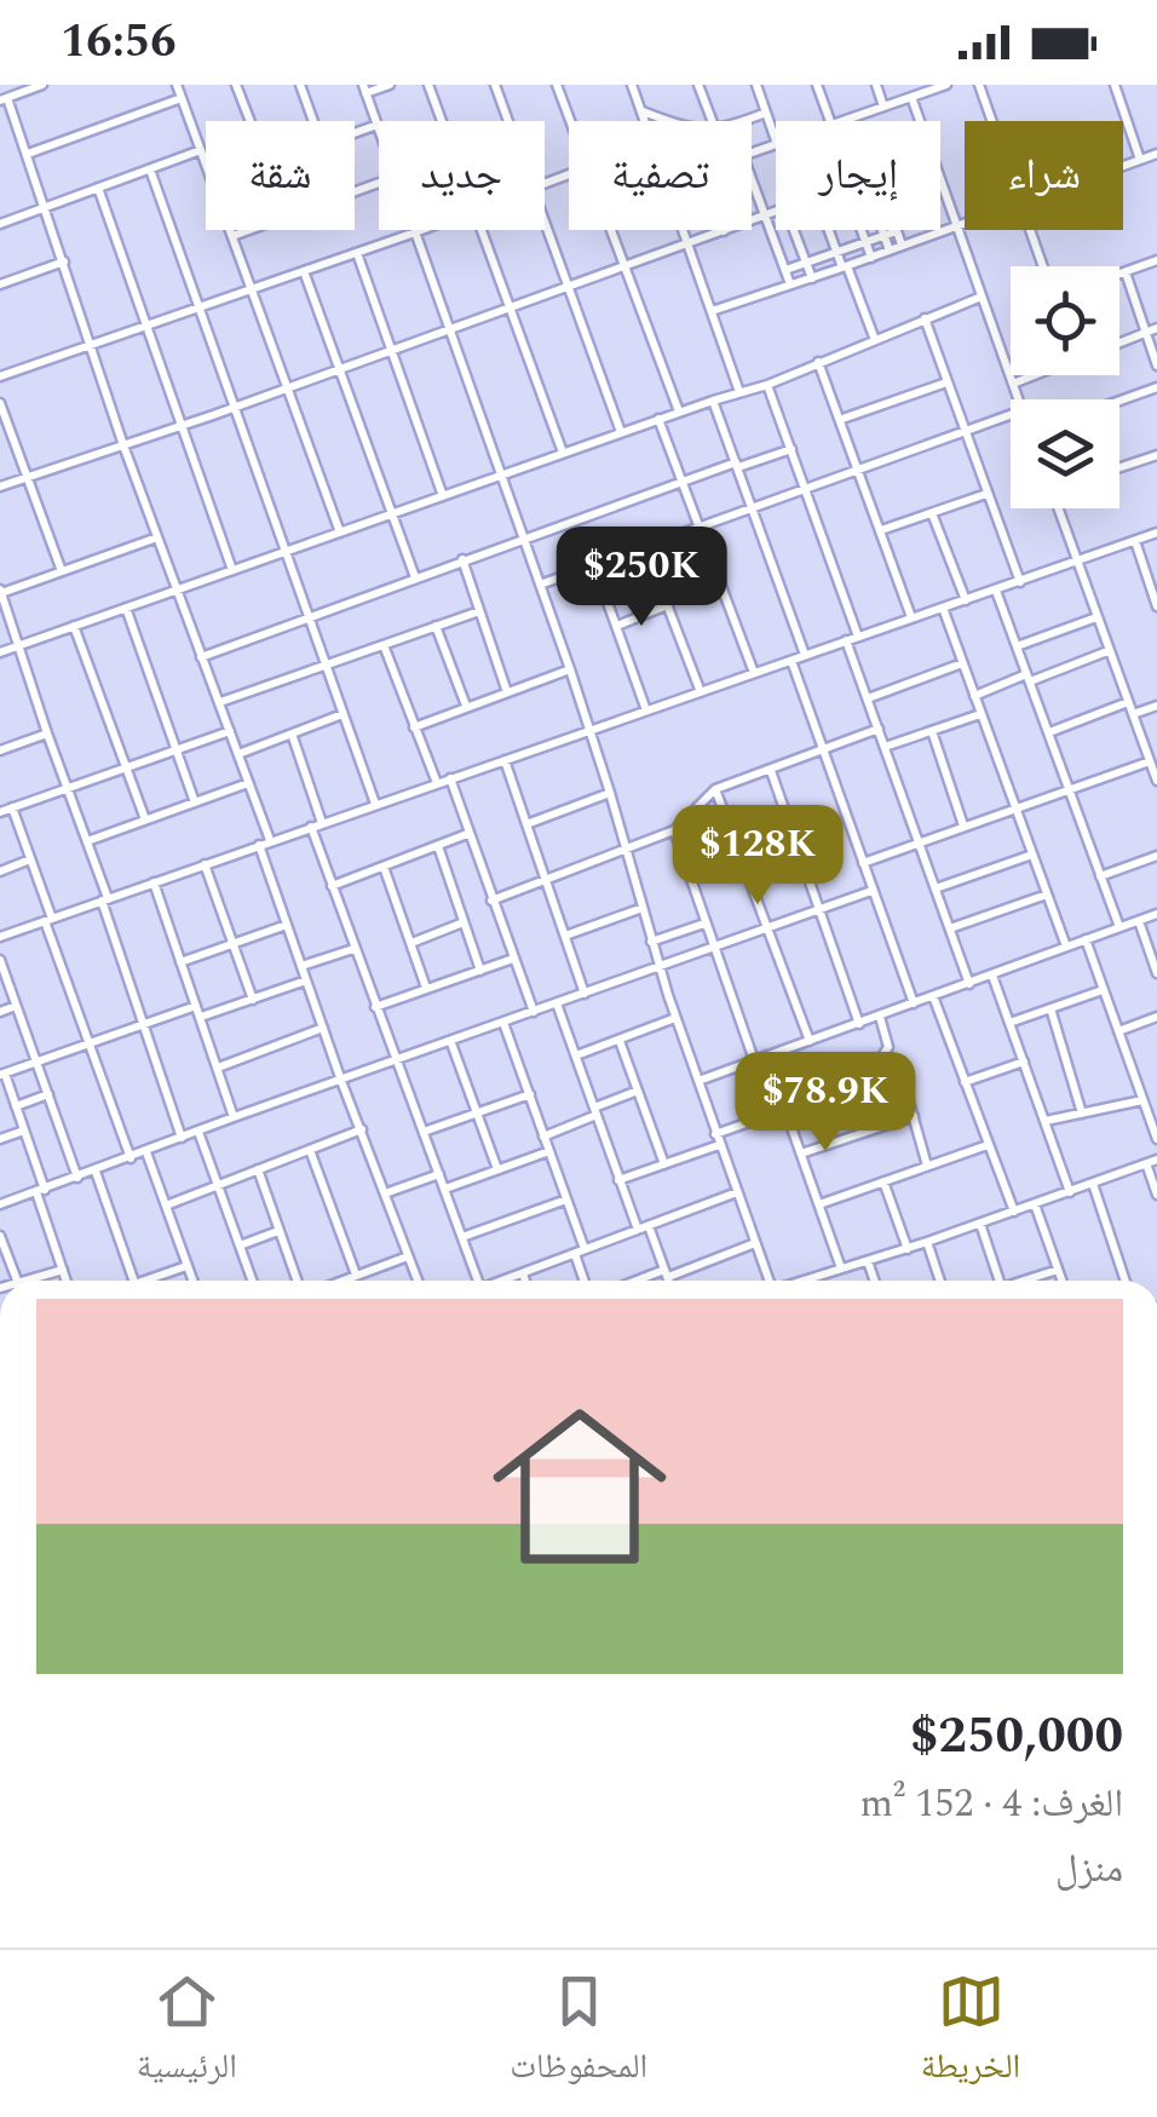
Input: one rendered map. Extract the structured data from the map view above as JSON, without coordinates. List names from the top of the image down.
{
  "page": {
    "status": "16:56",
    "chip": [
      "شراء",
      "إيجار",
      "تصفية",
      "جديد",
      "شقة"
    ],
    "price": ["$250K", "$128K", "$78.9K"],
    "list": [
      {
        "name": "$250,000",
        "note": "الغرف: 4 · 152 m² · منزل"
      }
    ],
    "tabs": ["الخريطة", "المحفوظات", "الرئيسية"]
  }
}
